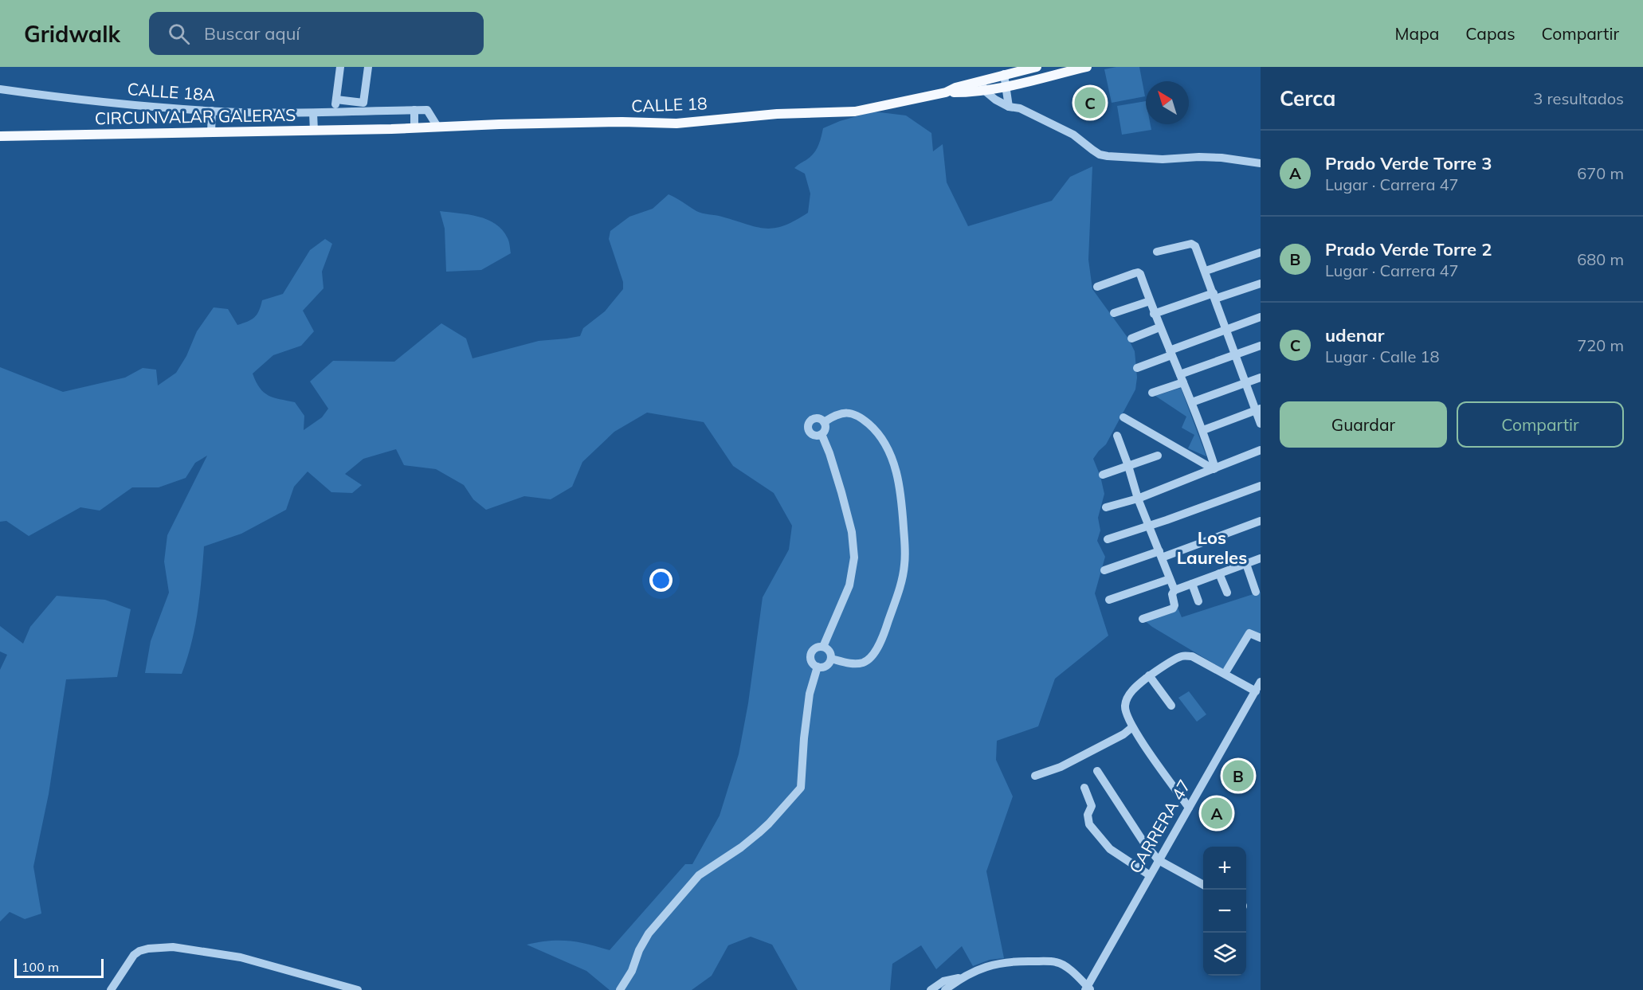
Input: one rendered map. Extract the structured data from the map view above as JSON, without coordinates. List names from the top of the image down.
{
  "streets": {
    "main road": ["CALLE 18", "CIRCUNVALAR GALERAS"],
    "street": ["CALLE 18A", "CARRERA 47"]
  },
  "crossings": [
    ["CALLE 18A", "CALLE 18"],
    ["CALLE 18", "CIRCUNVALAR GALERAS"]
  ],
  "districts": ["Los Laureles"],
  "scale_bar": "100 m",
  "north": "top left",
  "page": {
    "header": "Gridwalk",
    "search": "Buscar aquí",
    "nav": ["Mapa", "Capas", "Compartir"],
    "heading": ["Cerca", "3 resultados"],
    "pins": ["C", "B", "A"],
    "list": [
      {
        "mark": "A",
        "name": "Prado Verde Torre 3",
        "note": "Lugar · Carrera 47",
        "value": "670 m"
      },
      {
        "mark": "B",
        "name": "Prado Verde Torre 2",
        "note": "Lugar · Carrera 47",
        "value": "680 m"
      },
      {
        "mark": "C",
        "name": "udenar",
        "note": "Lugar · Calle 18",
        "value": "720 m"
      }
    ],
    "buttons": ["Guardar", "Compartir"],
    "map_buttons": ["+", "−"],
    "scale": "100 m"
  }
}
